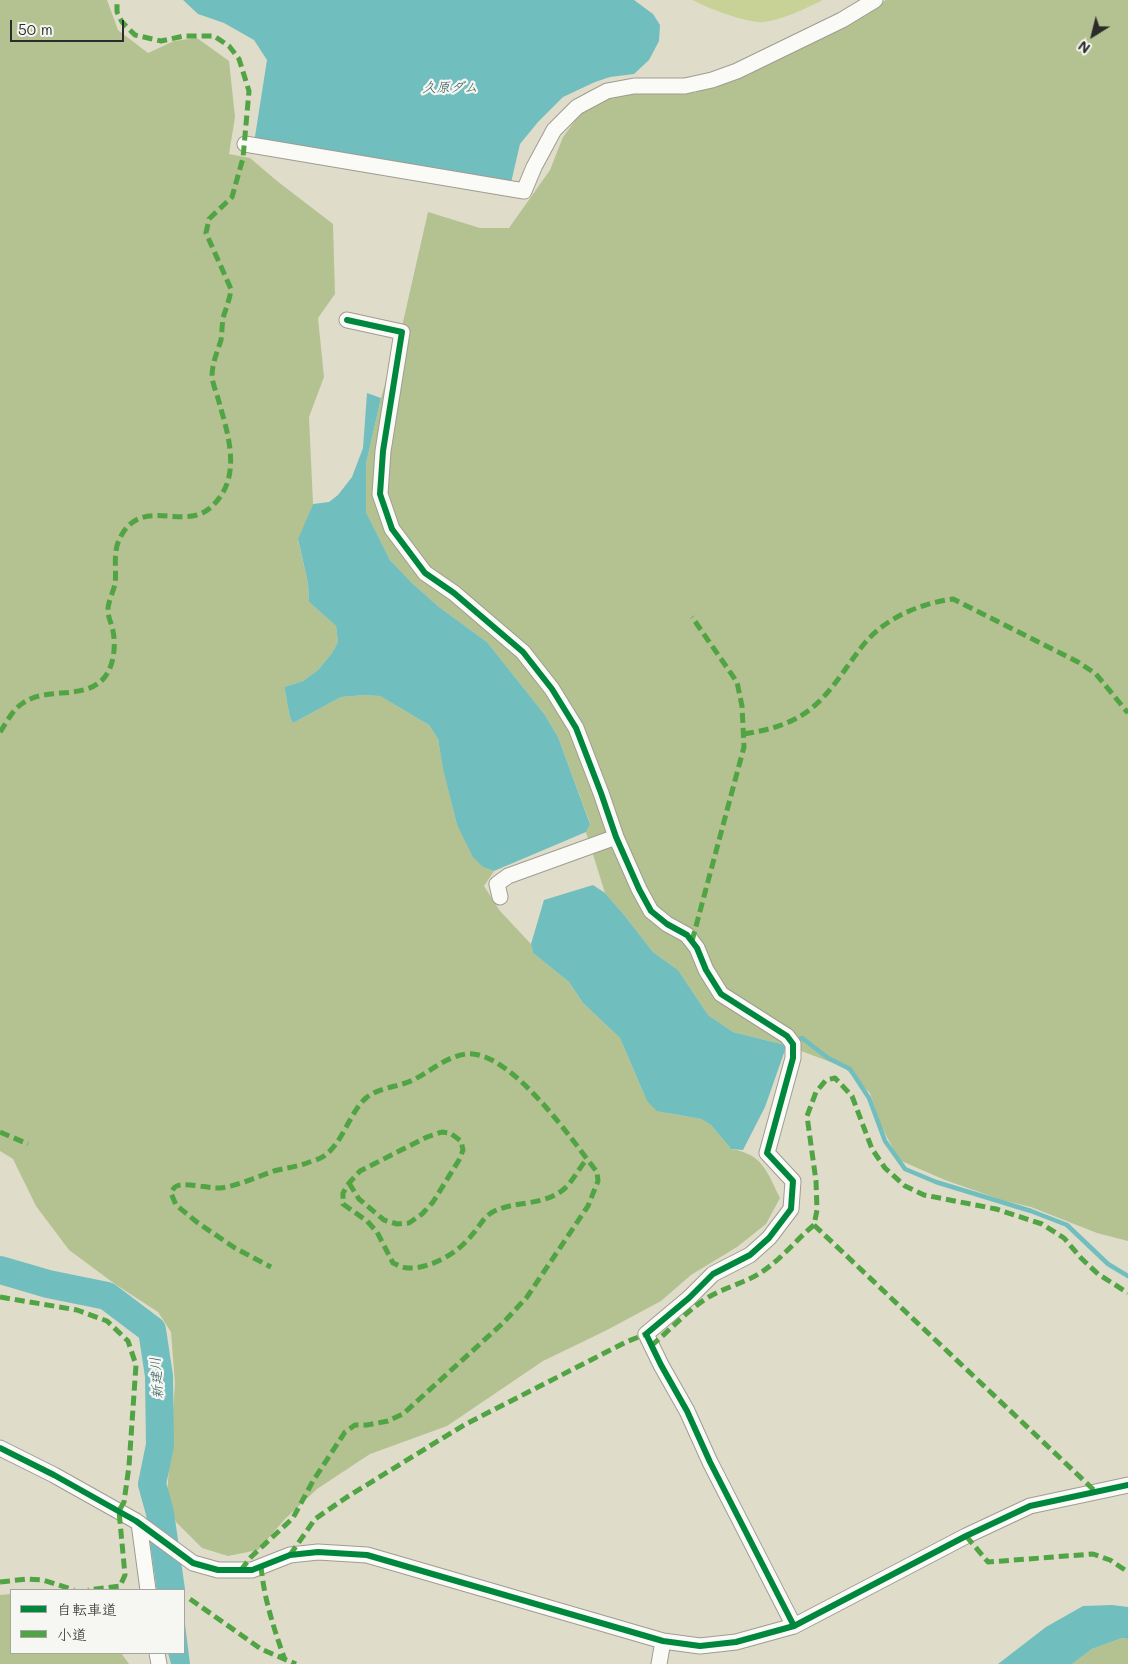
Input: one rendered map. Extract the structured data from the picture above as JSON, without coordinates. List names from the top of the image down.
{
  "water": ["久原ダム", "新建川"],
  "legend": ["自転車道", "小道"],
  "scale_bar": "50 m",
  "north": "bottom left"
}
